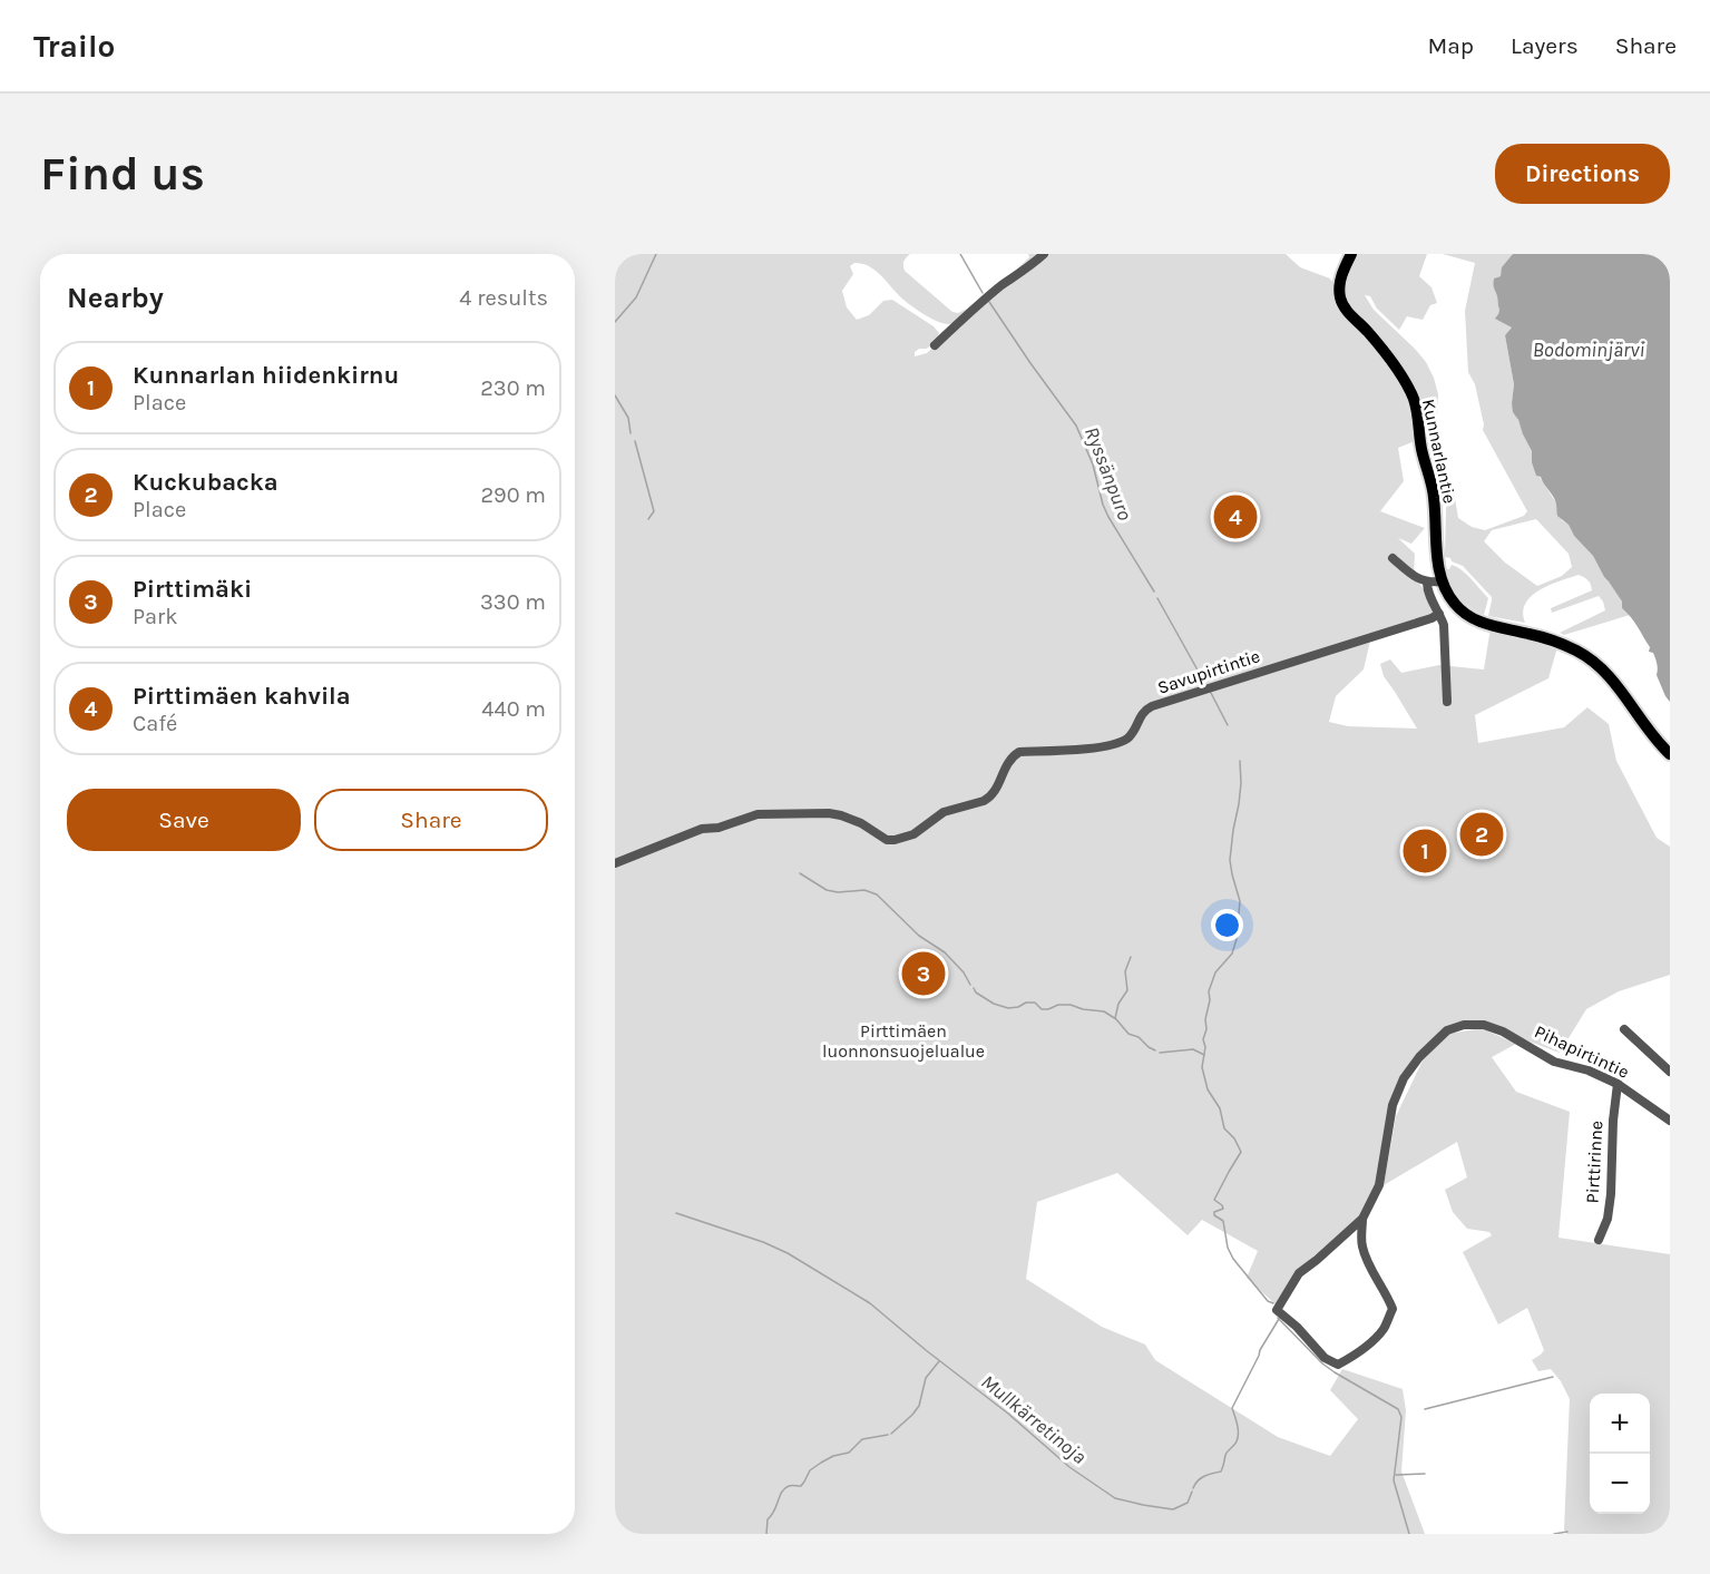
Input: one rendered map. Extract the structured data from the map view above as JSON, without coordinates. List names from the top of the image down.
{
  "streets": {
    "main road": ["Kunnarlantie"],
    "street": ["Savupirtintie", "Pihapirtintie", "Pirttirinne"]
  },
  "crossings": [
    ["Pihapirtintie", "Pirttirinne"]
  ],
  "water": ["Bodominjärvi", "Ryssänpuro", "Mullkärretinoja"],
  "parks": ["Pirttimäen luonnonsuojelualue"],
  "page": {
    "header": "Trailo",
    "nav": ["Map", "Layers", "Share"],
    "buttons": [
      "Directions",
      ["Save", "Share"]
    ],
    "title": "Find us",
    "heading": ["Nearby", "4 results"],
    "list": [
      {
        "mark": "1",
        "name": "Kunnarlan hiidenkirnu",
        "note": "Place",
        "value": "230 m"
      },
      {
        "mark": "2",
        "name": "Kuckubacka",
        "note": "Place",
        "value": "290 m"
      },
      {
        "mark": "3",
        "name": "Pirttimäki",
        "note": "Park",
        "value": "330 m"
      },
      {
        "mark": "4",
        "name": "Pirttimäen kahvila",
        "note": "Café",
        "value": "440 m"
      }
    ],
    "pins": [
      "4",
      "2",
      "1",
      "3"
    ],
    "map_buttons": ["+", "−"]
  }
}
